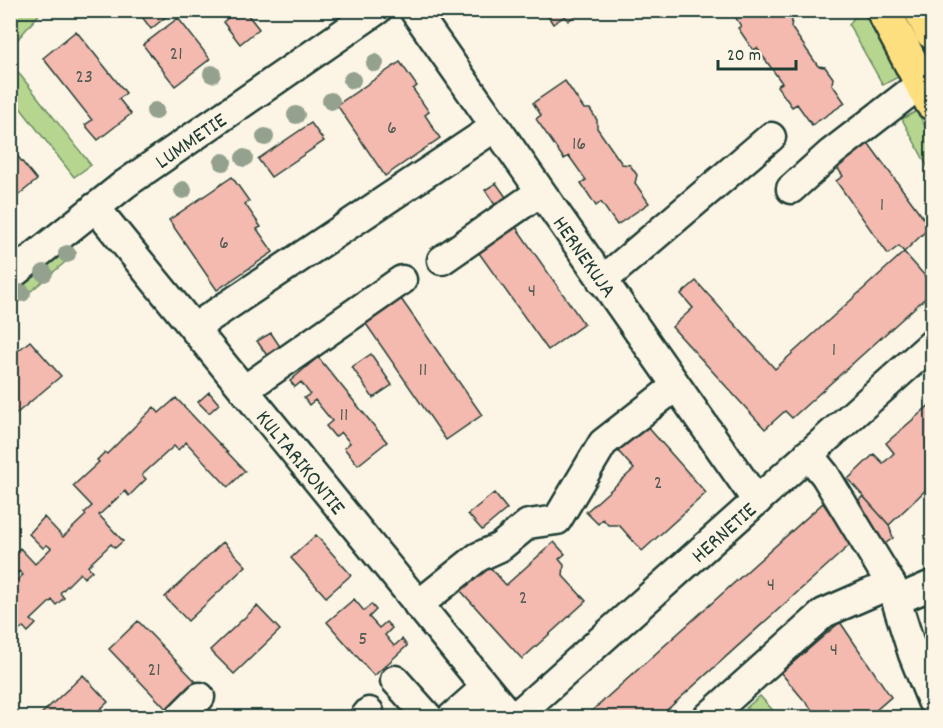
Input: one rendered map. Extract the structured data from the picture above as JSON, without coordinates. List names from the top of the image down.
{
  "streets": {
    "street": [
      "LUMMETIE",
      "HERNEKUJA",
      "KULTARIKONTIE",
      "HERNETIE"
    ]
  },
  "crossings": [
    ["LUMMETIE", "KULTARIKONTIE"],
    ["HERNEKUJA", "HERNETIE"],
    ["KULTARIKONTIE", "HERNETIE"]
  ],
  "house_numbers": [
    "21",
    "23",
    "6",
    "16",
    "1",
    "6",
    "4",
    "1",
    "11",
    "11",
    "2",
    "4",
    "2",
    "5",
    "4",
    "21"
  ],
  "scale_bar": "20 m"
}
